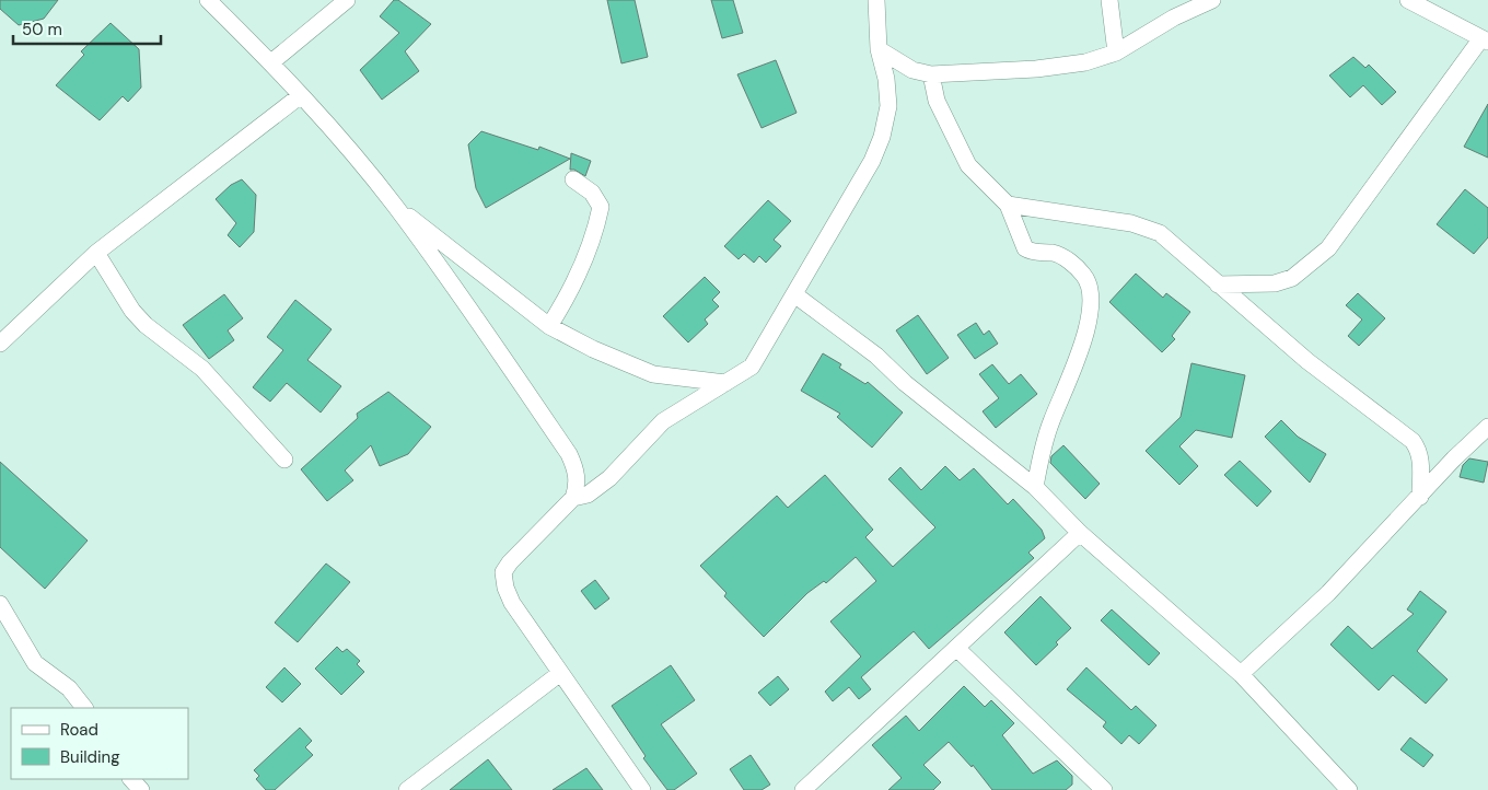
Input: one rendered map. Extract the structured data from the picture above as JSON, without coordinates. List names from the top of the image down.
{
  "legend": ["Road", "Building"],
  "scale_bar": "50 m"
}
